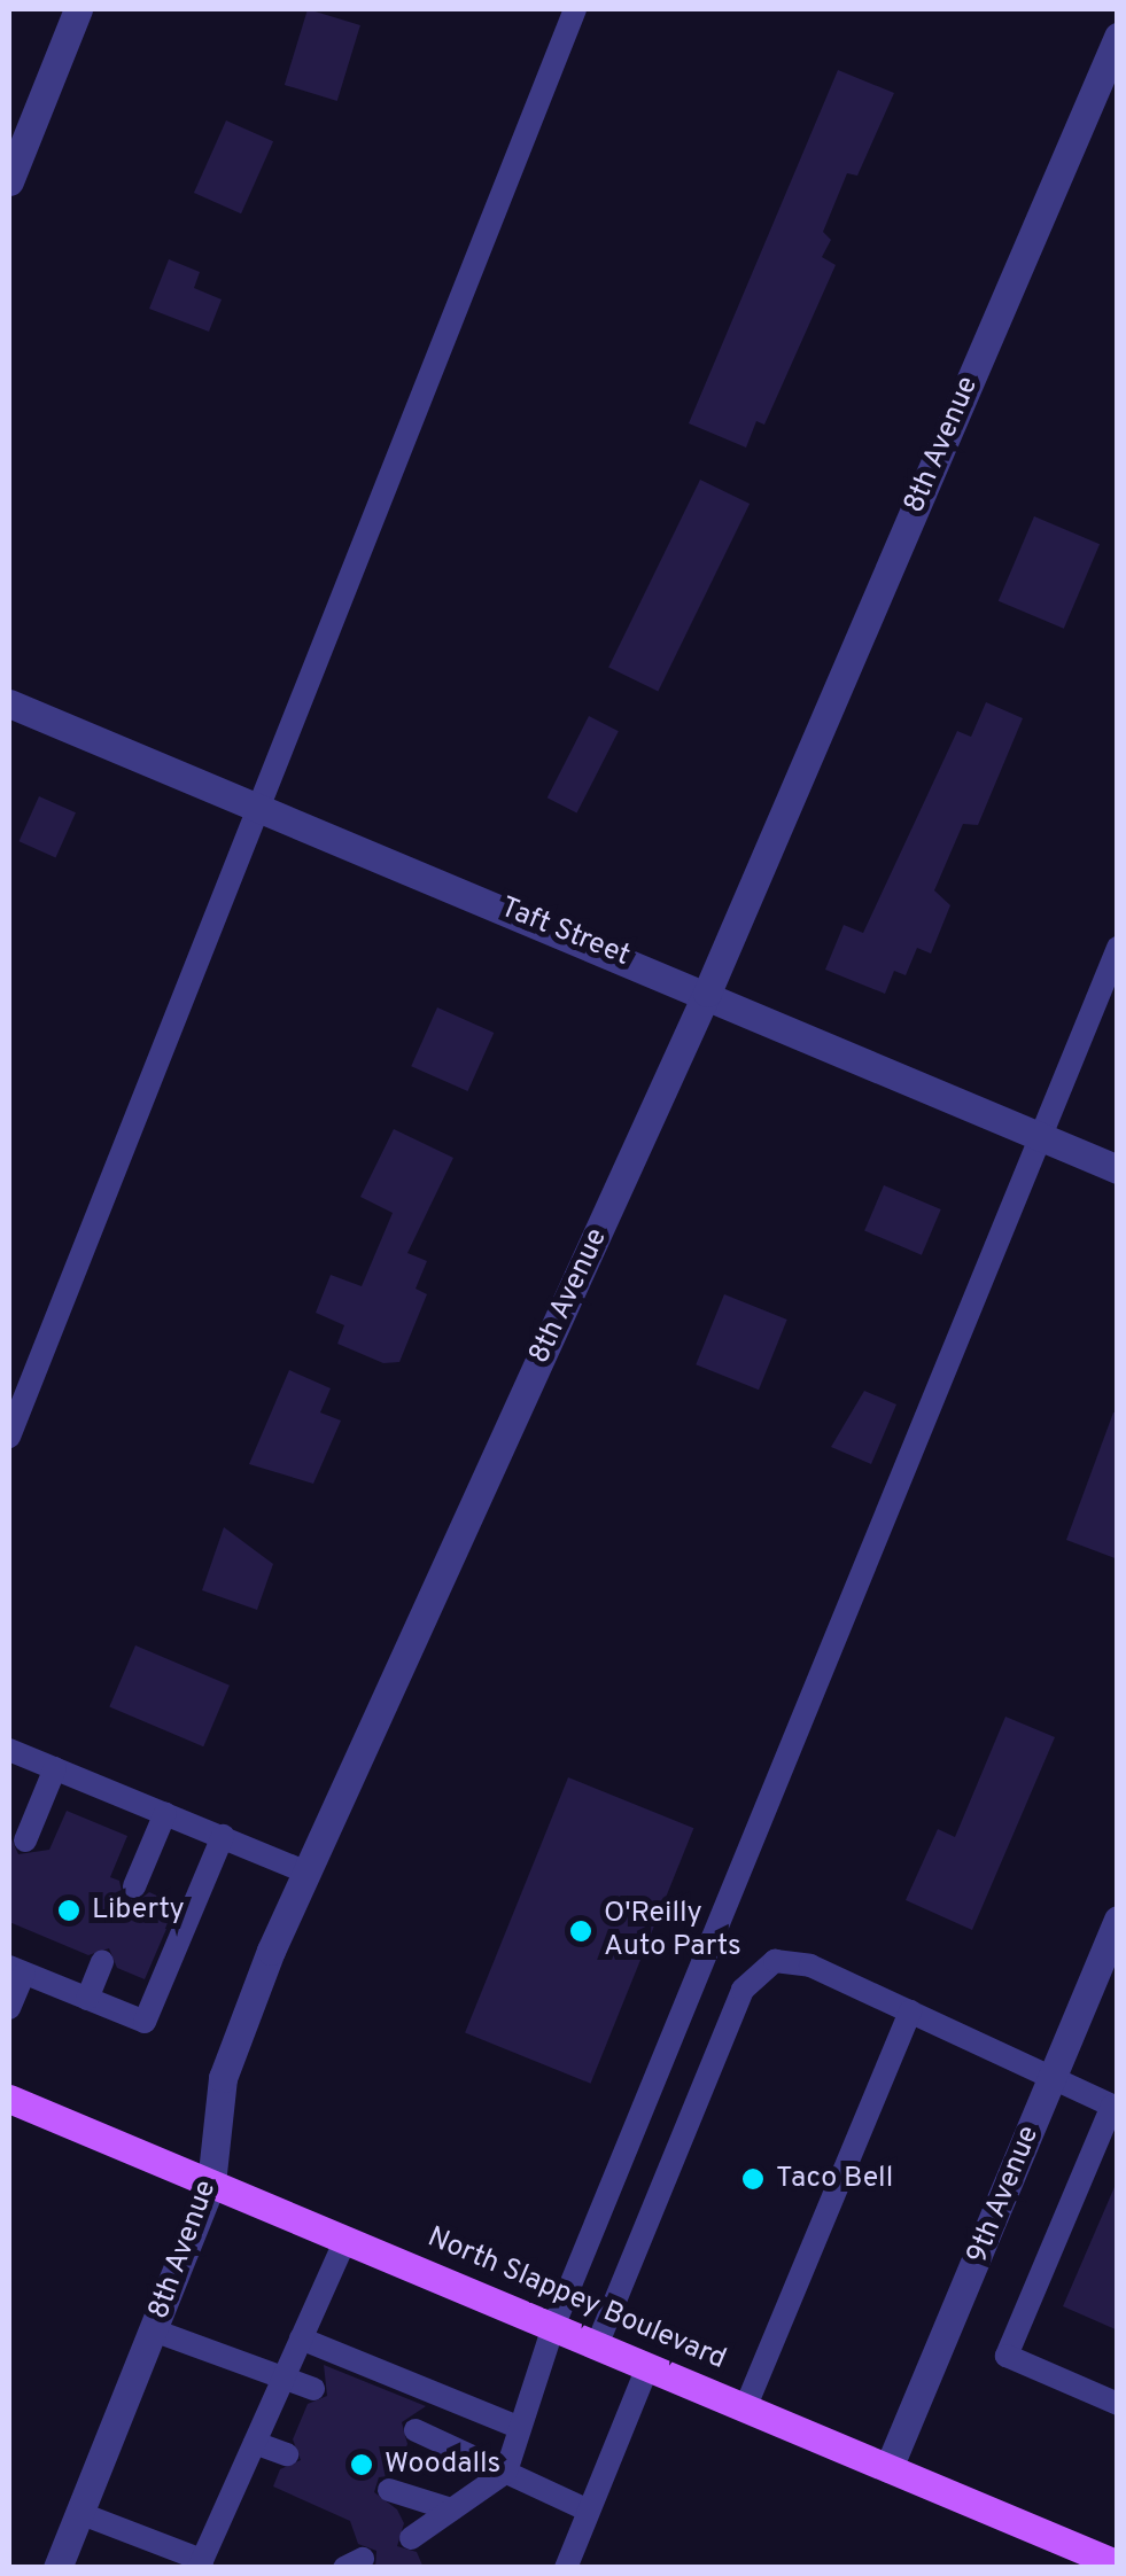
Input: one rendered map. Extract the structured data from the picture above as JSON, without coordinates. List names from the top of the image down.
{
  "streets": {
    "main road": ["North Slappey Boulevard"],
    "street": ["8th Avenue", "Taft Street", "9th Avenue"]
  },
  "crossings": [
    ["8th Avenue", "Taft Street"],
    ["8th Avenue", "North Slappey Boulevard"],
    ["9th Avenue", "North Slappey Boulevard"]
  ],
  "places": [
    "Liberty",
    "O'Reilly Auto Parts",
    "Taco Bell",
    "Woodalls"
  ]
}
